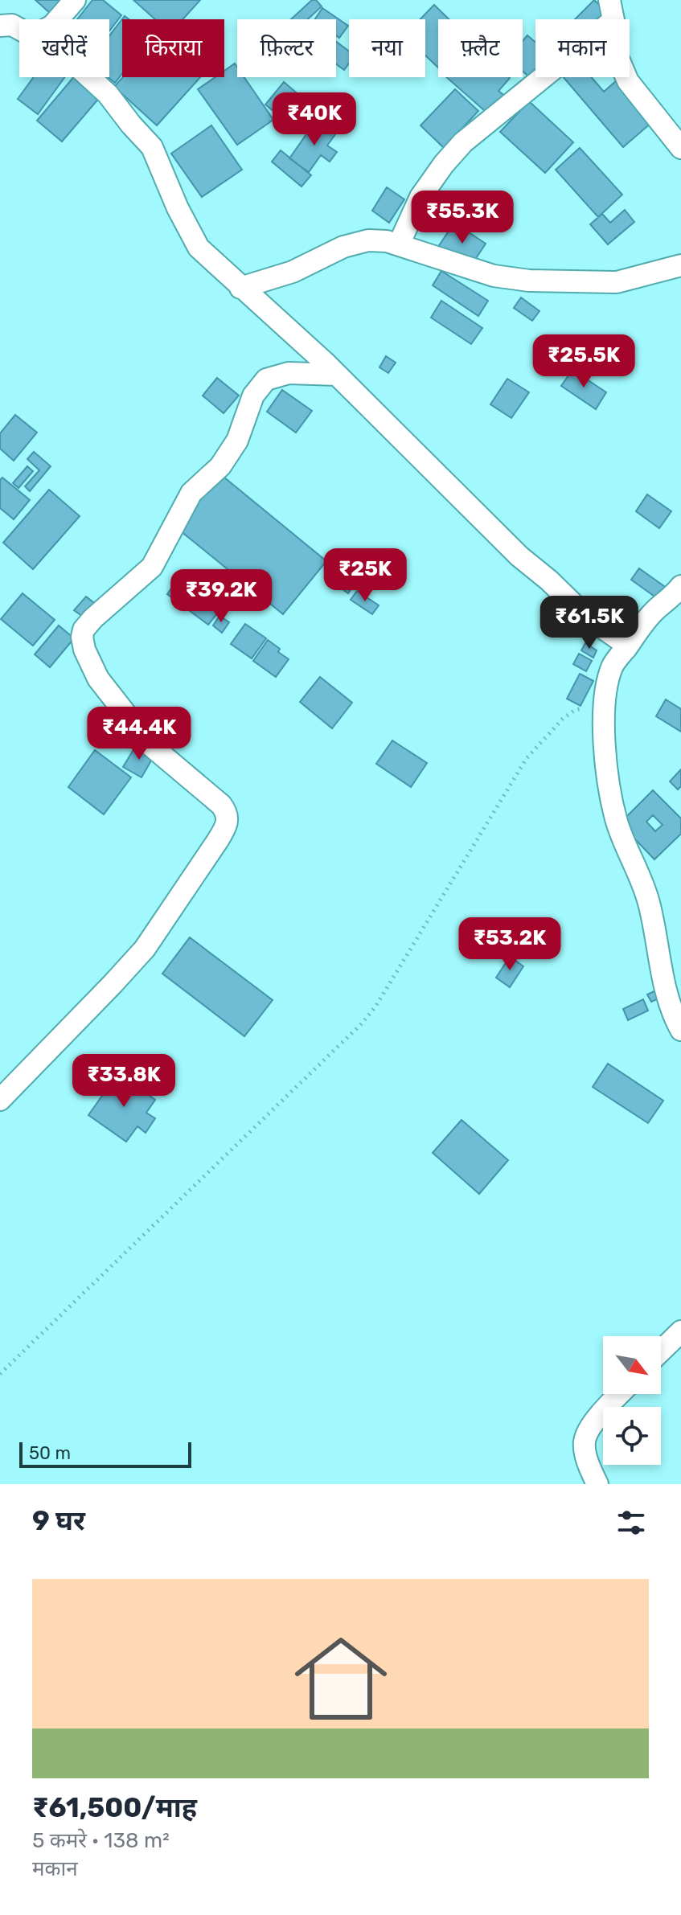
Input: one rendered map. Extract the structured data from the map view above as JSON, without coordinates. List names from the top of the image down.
{
  "scale_bar": "50 m",
  "north": "bottom right",
  "page": {
    "chip": [
      "खरीदें",
      "किराया",
      "फ़िल्टर",
      "नया",
      "फ़्लैट",
      "मकान"
    ],
    "price": [
      "₹40K",
      "₹55.3K",
      "₹25.5K",
      "₹25K",
      "₹39.2K",
      "₹61.5K",
      "₹44.4K",
      "₹53.2K",
      "₹33.8K"
    ],
    "scale": "50 m",
    "heading": "9 घर",
    "list": [
      {
        "name": "₹61,500/माह",
        "note": "5 कमरे · 138 m² · मकान"
      }
    ]
  }
}
